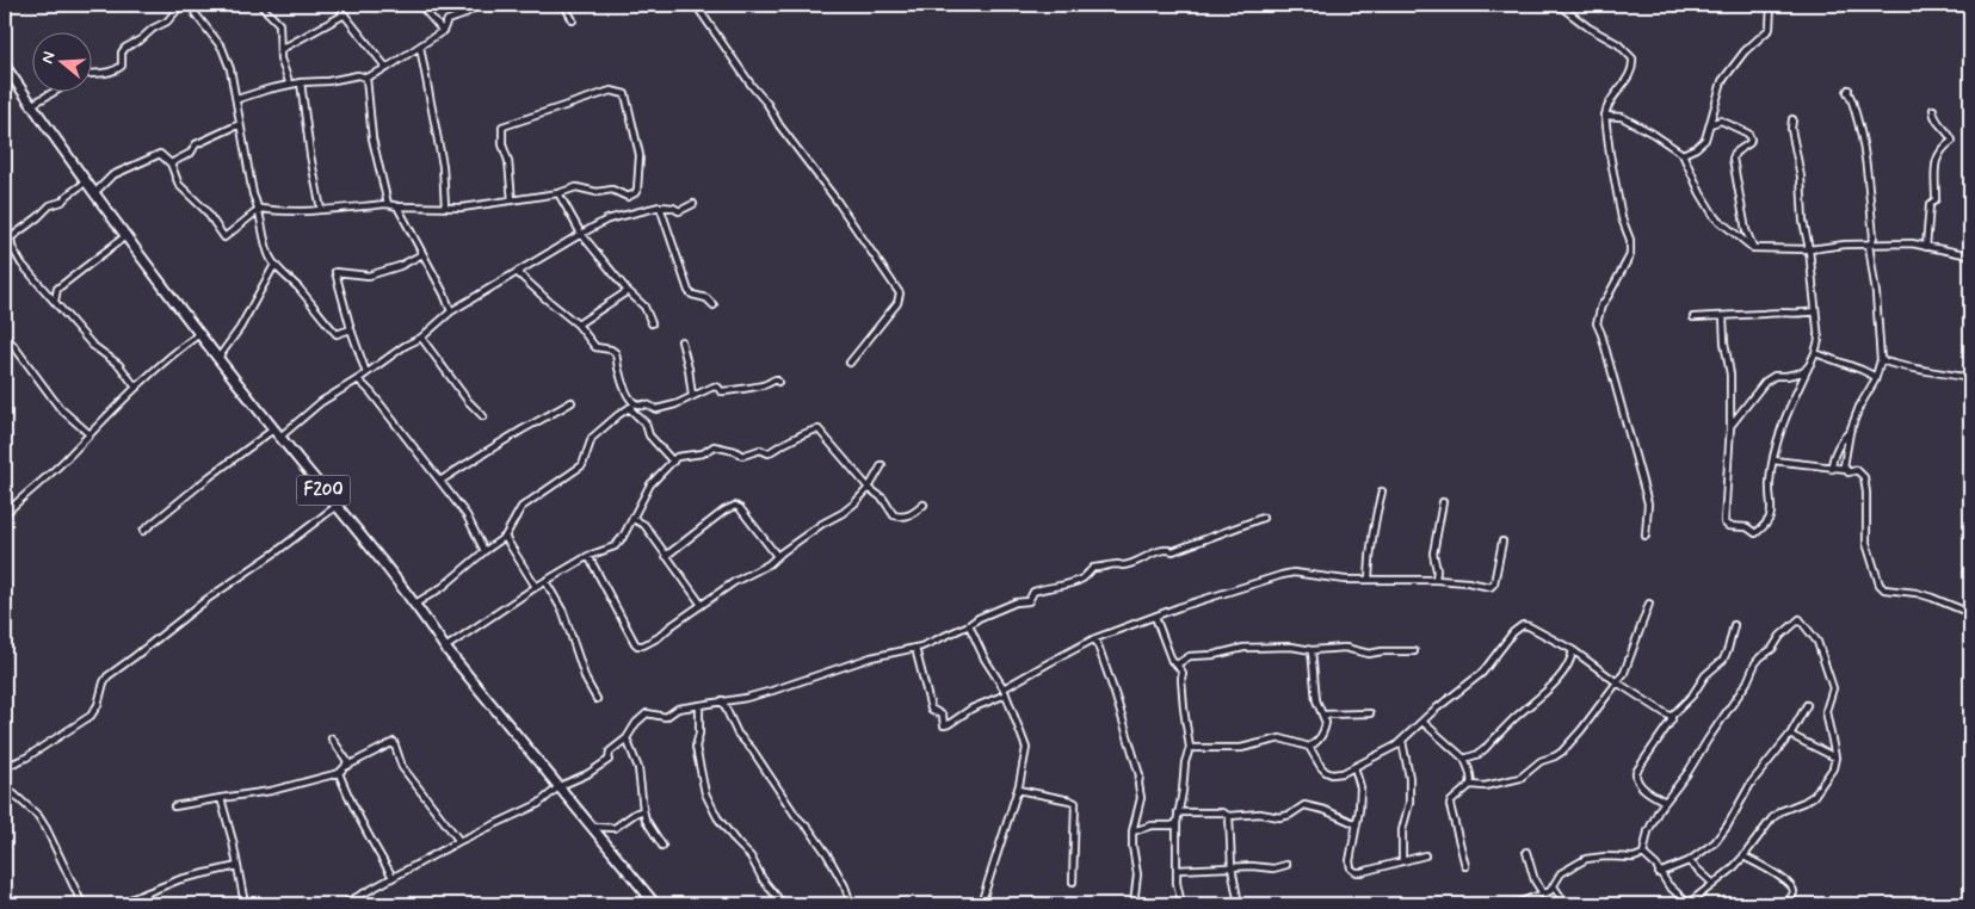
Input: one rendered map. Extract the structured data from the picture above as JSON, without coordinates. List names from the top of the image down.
{
  "streets": {
    "main road": ["F200"]
  },
  "north": "left"
}
